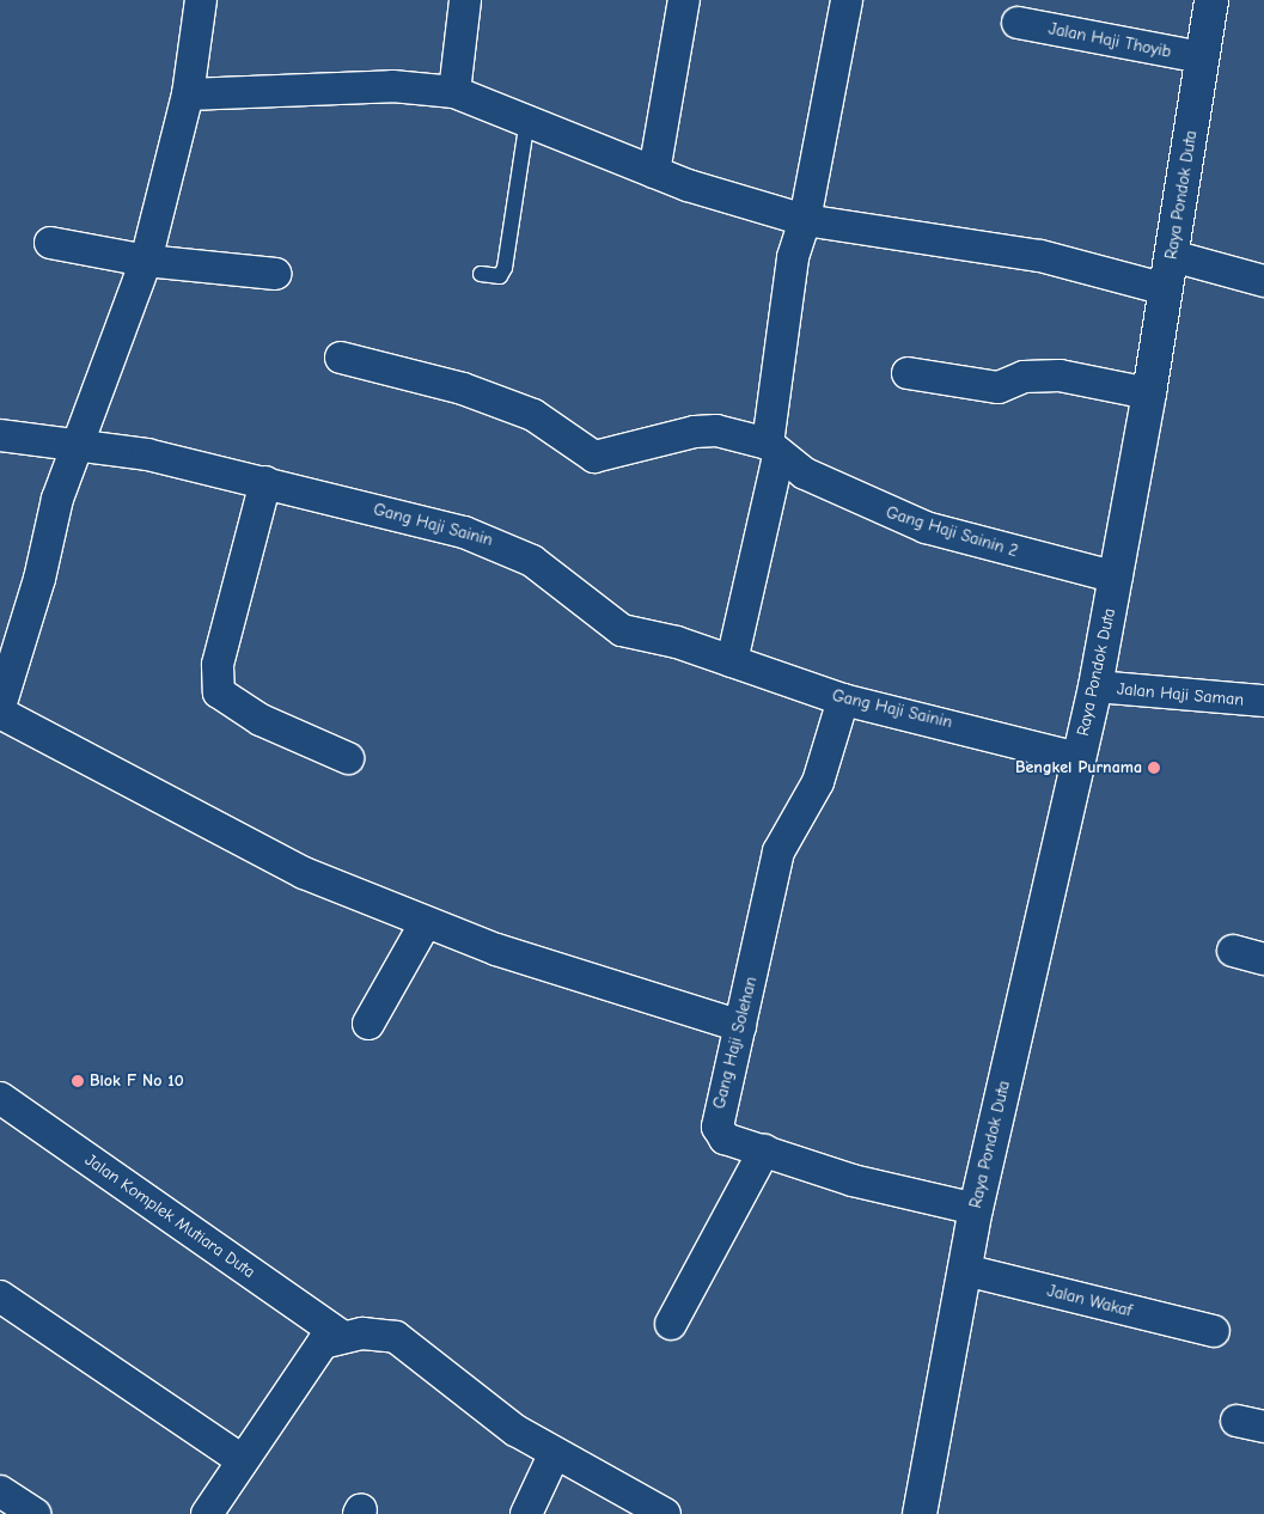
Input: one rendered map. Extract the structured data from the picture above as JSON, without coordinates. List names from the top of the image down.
{
  "streets": {
    "main road": ["Raya Pondok Duta"],
    "street": [
      "Jalan Haji Thoyib",
      "Gang Haji Sainin",
      "Gang Haji Sainin 2",
      "Jalan Haji Saman",
      "Gang Haji Solehan",
      "Jalan Komplek Mutiara Duta",
      "Jalan Wakaf"
    ]
  },
  "crossings": [
    ["Jalan Haji Thoyib", "Raya Pondok Duta"],
    ["Raya Pondok Duta", "Gang Haji Sainin"],
    ["Raya Pondok Duta", "Gang Haji Sainin 2"],
    ["Raya Pondok Duta", "Jalan Haji Saman"],
    ["Raya Pondok Duta", "Gang Haji Solehan"],
    ["Raya Pondok Duta", "Jalan Wakaf"],
    ["Gang Haji Sainin", "Gang Haji Solehan"]
  ],
  "places": ["Bengkel Purnama", "Blok F No 10"]
}
